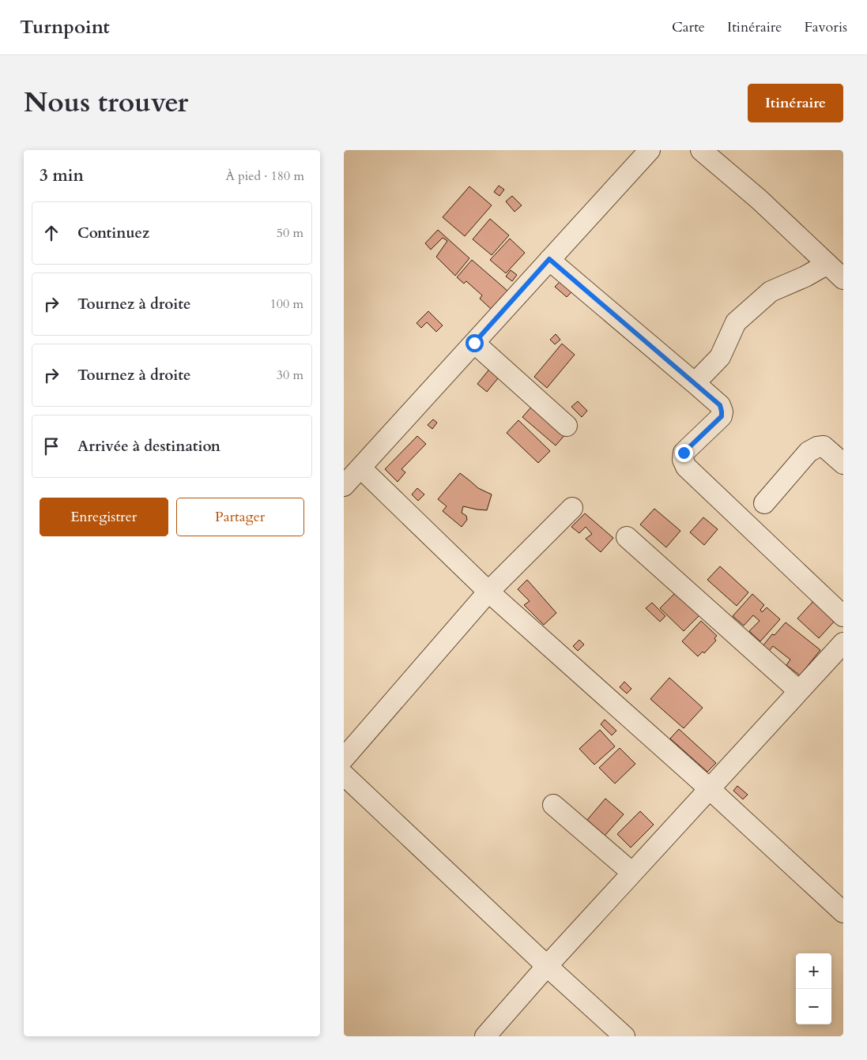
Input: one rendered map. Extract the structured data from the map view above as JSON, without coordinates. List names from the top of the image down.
{
  "page": {
    "header": "Turnpoint",
    "nav": ["Carte", "Itinéraire", "Favoris"],
    "title": "Nous trouver",
    "buttons": [
      "Itinéraire",
      ["Enregistrer", "Partager"]
    ],
    "heading": ["3 min", "À pied · 180 m"],
    "list": [
      ["Continuez", "50 m"],
      ["Tournez à droite", "100 m"],
      ["Tournez à droite", "30 m"],
      "Arrivée à destination"
    ],
    "map_buttons": ["+", "−"]
  }
}
